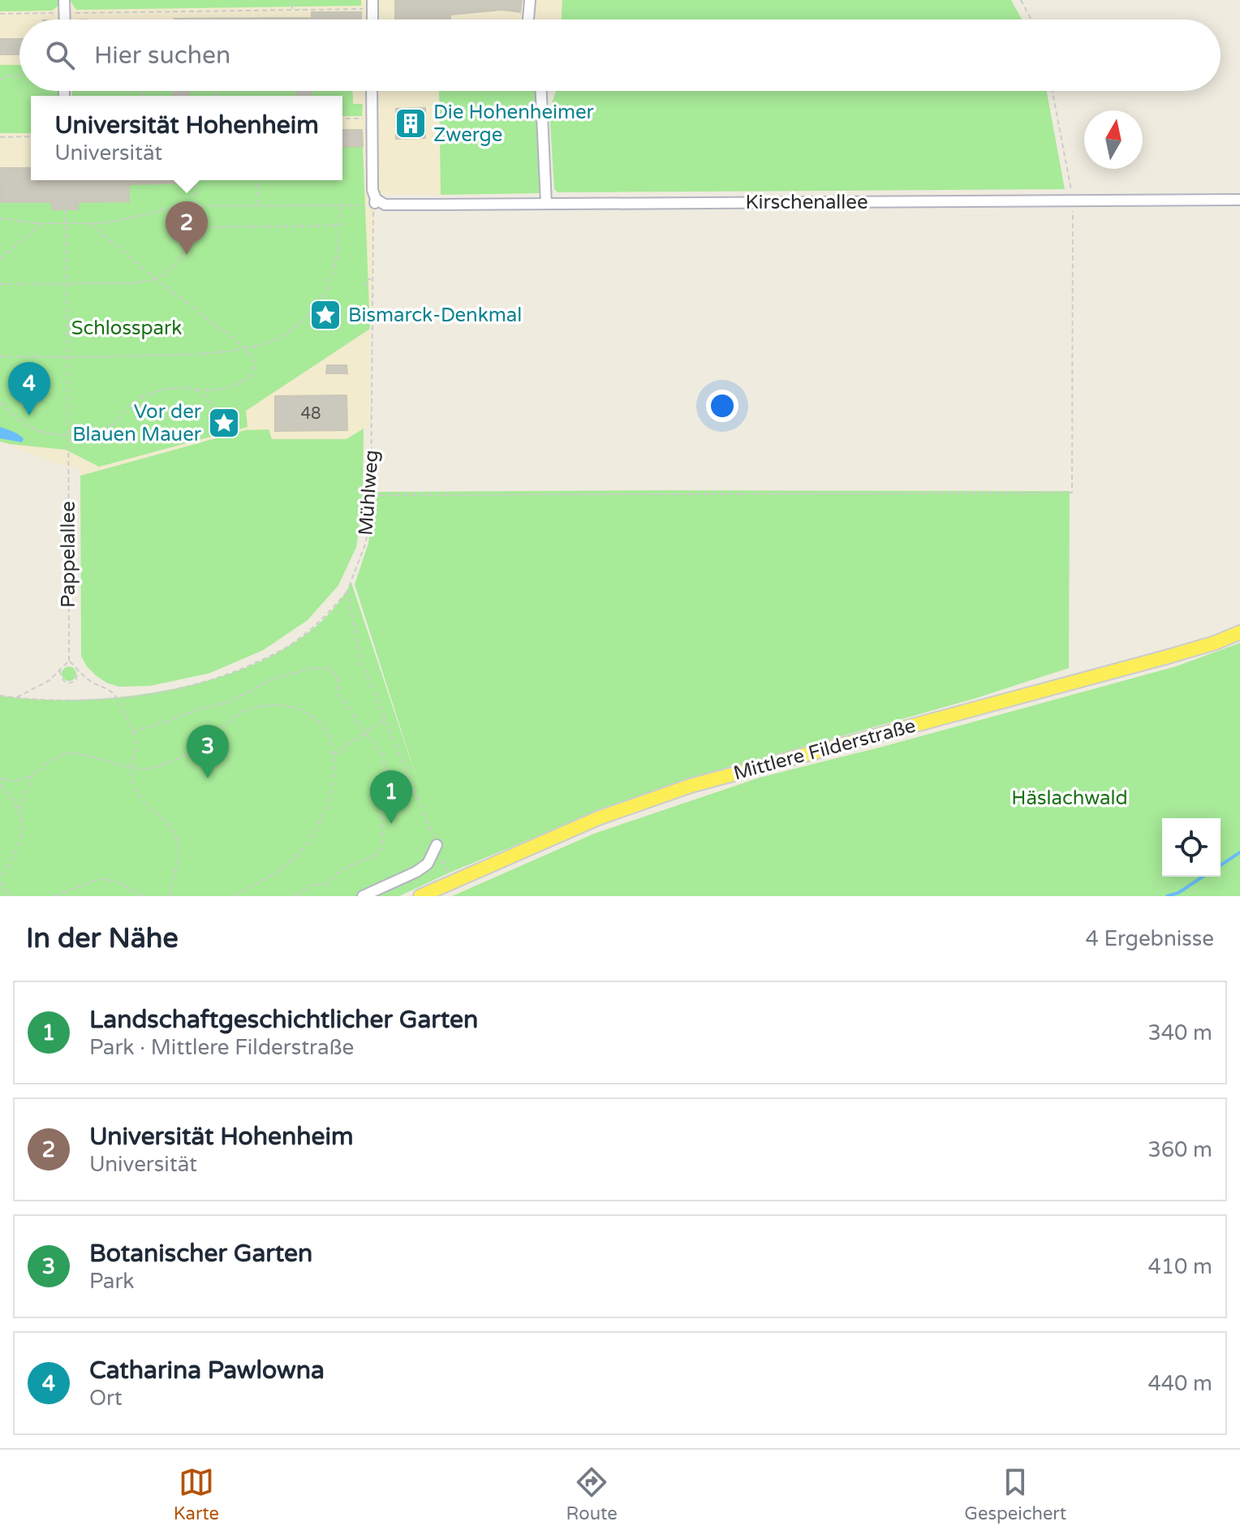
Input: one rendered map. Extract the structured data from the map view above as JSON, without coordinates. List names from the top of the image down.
{
  "streets": {
    "main road": ["Mittlere Filderstraße"],
    "street": ["Kirschenallee"],
    "path": ["Mühlweg", "Pappelallee"]
  },
  "crossings": [
    ["Kirschenallee", "Mühlweg"]
  ],
  "parks": ["Schlosspark", "Häslachwald"],
  "places": {
    "building": ["Die Hohenheimer Zwerge"],
    "place": ["Bismarck-Denkmal", "Vor der Blauen Mauer"]
  },
  "house_numbers": ["48"],
  "north": "top",
  "page": {
    "search": "Hier suchen",
    "popup": ["Universität Hohenheim", "Universität"],
    "pins": [
      "2",
      "4",
      "3",
      "1"
    ],
    "heading": ["In der Nähe", "4 Ergebnisse"],
    "list": [
      {
        "mark": "1",
        "name": "Landschaftgeschichtlicher Garten",
        "note": "Park · Mittlere Filderstraße",
        "value": "340 m"
      },
      {
        "mark": "2",
        "name": "Universität Hohenheim",
        "note": "Universität",
        "value": "360 m"
      },
      {
        "mark": "3",
        "name": "Botanischer Garten",
        "note": "Park",
        "value": "410 m"
      },
      {
        "mark": "4",
        "name": "Catharina Pawlowna",
        "note": "Ort",
        "value": "440 m"
      }
    ],
    "nav": ["Karte", "Route", "Gespeichert"]
  }
}
